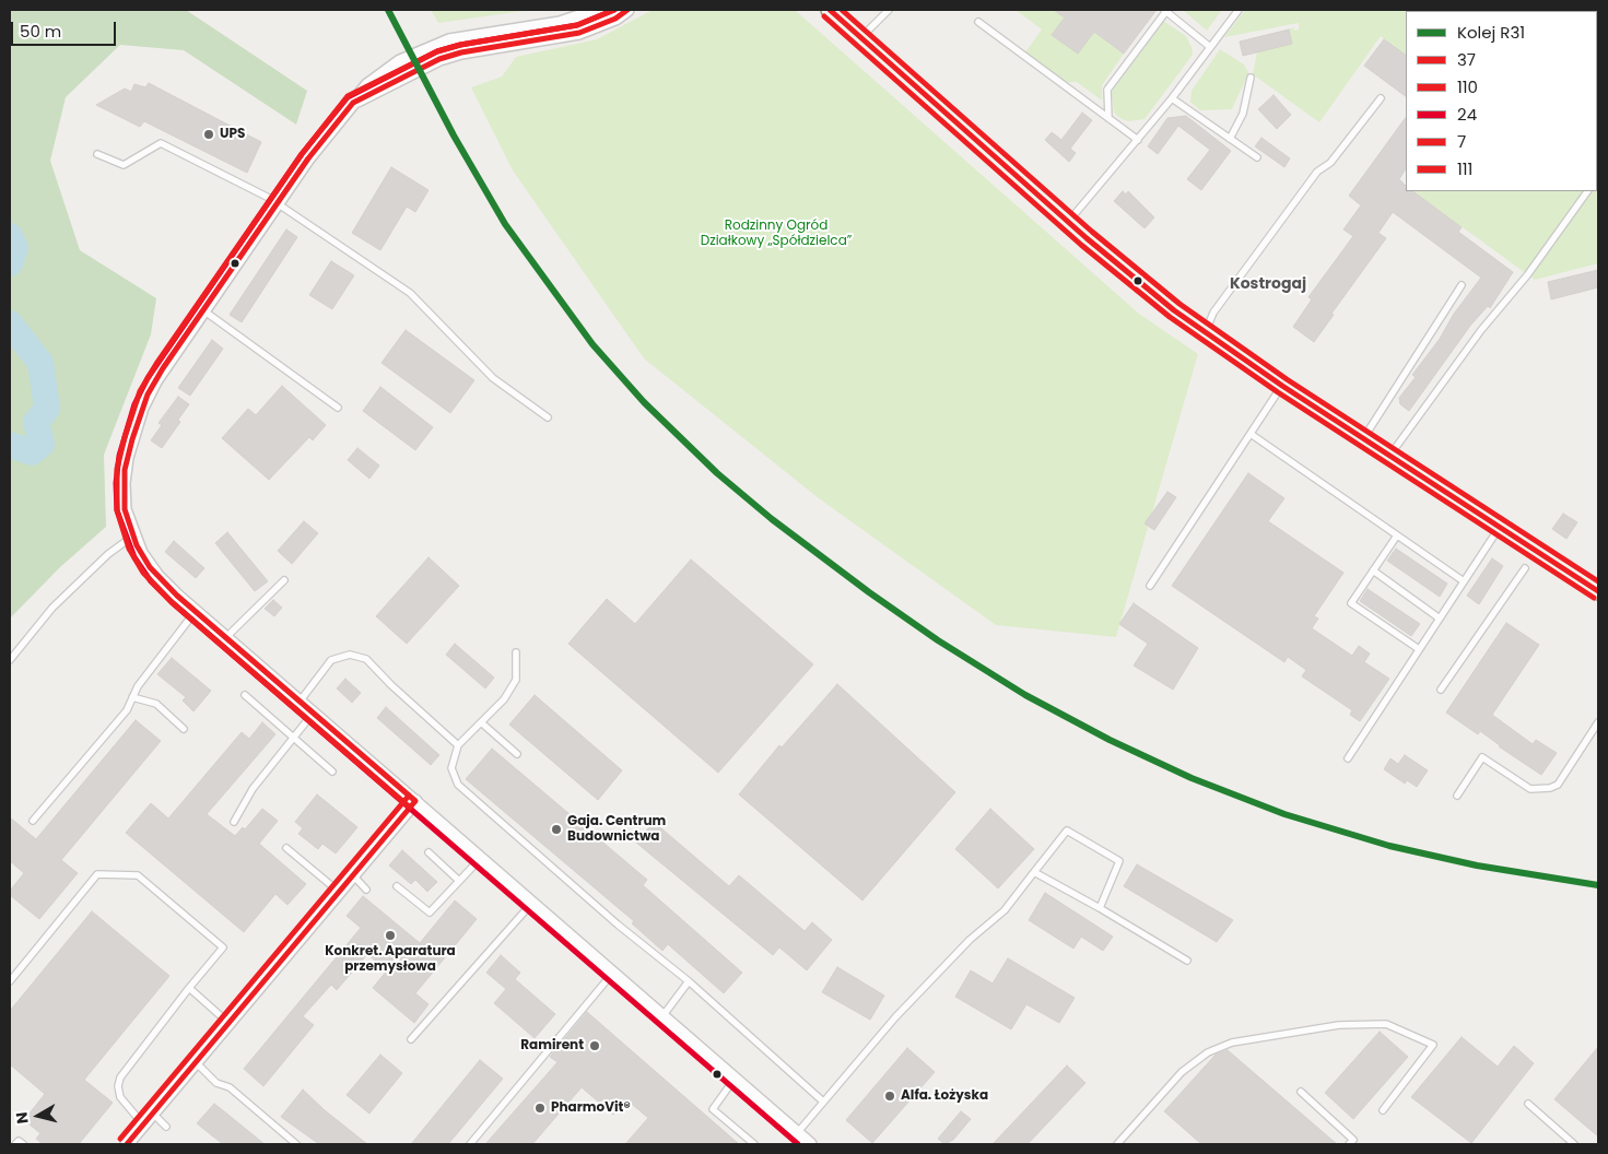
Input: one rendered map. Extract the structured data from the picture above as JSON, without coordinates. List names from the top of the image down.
{
  "districts": ["Kostrogaj"],
  "parks": ["Rodzinny Ogród Działkowy „Spółdzielca”"],
  "places": [
    "UPS",
    "Gaja. Centrum Budownictwa",
    "Konkret. Aparatura przemysłowa",
    "Ramirent",
    "Alfa. Łożyska",
    "PharmoVit®"
  ],
  "lines": [
    "rail line R31",
    "transit line 37",
    "transit line 24",
    "transit line 7",
    "transit line 111",
    "transit line 110"
  ],
  "legend": [
    "Kolej R31",
    "37",
    "110",
    "24",
    "7",
    "111"
  ],
  "scale_bar": "50 m",
  "north": "left"
}
